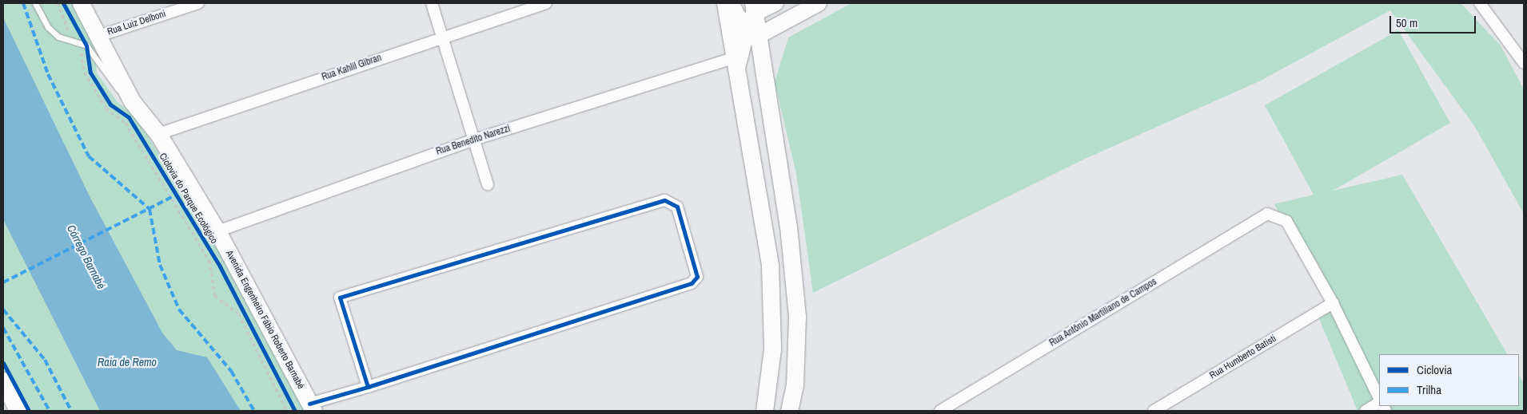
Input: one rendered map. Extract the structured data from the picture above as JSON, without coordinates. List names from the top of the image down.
{
  "streets": {
    "main road": ["Avenida Engenheiro Fábio Roberto Barnabé"],
    "street": [
      "Rua Luiz Delboni",
      "Rua Kahlil Gibran",
      "Rua Benedito Narezzi",
      "Rua Antônio Martiliano de Campos",
      "Rua Humberto Batisti"
    ],
    "cycle path": ["Ciclovia do Parque Ecológico"]
  },
  "crossings": [
    ["Rua Luiz Delboni", "Ciclovia do Parque Ecológico"],
    ["Rua Luiz Delboni", "Avenida Engenheiro Fábio Roberto Barnabé"],
    ["Rua Kahlil Gibran", "Avenida Engenheiro Fábio Roberto Barnabé"],
    ["Rua Benedito Narezzi", "Avenida Engenheiro Fábio Roberto Barnabé"],
    ["Ciclovia do Parque Ecológico", "Avenida Engenheiro Fábio Roberto Barnabé"],
    ["Rua Antônio Martiliano de Campos", "Rua Humberto Batisti"]
  ],
  "water": ["Córrego Barnabé", "Raia de Remo"],
  "legend": ["Ciclovia", "Trilha"],
  "scale_bar": "50 m"
}
